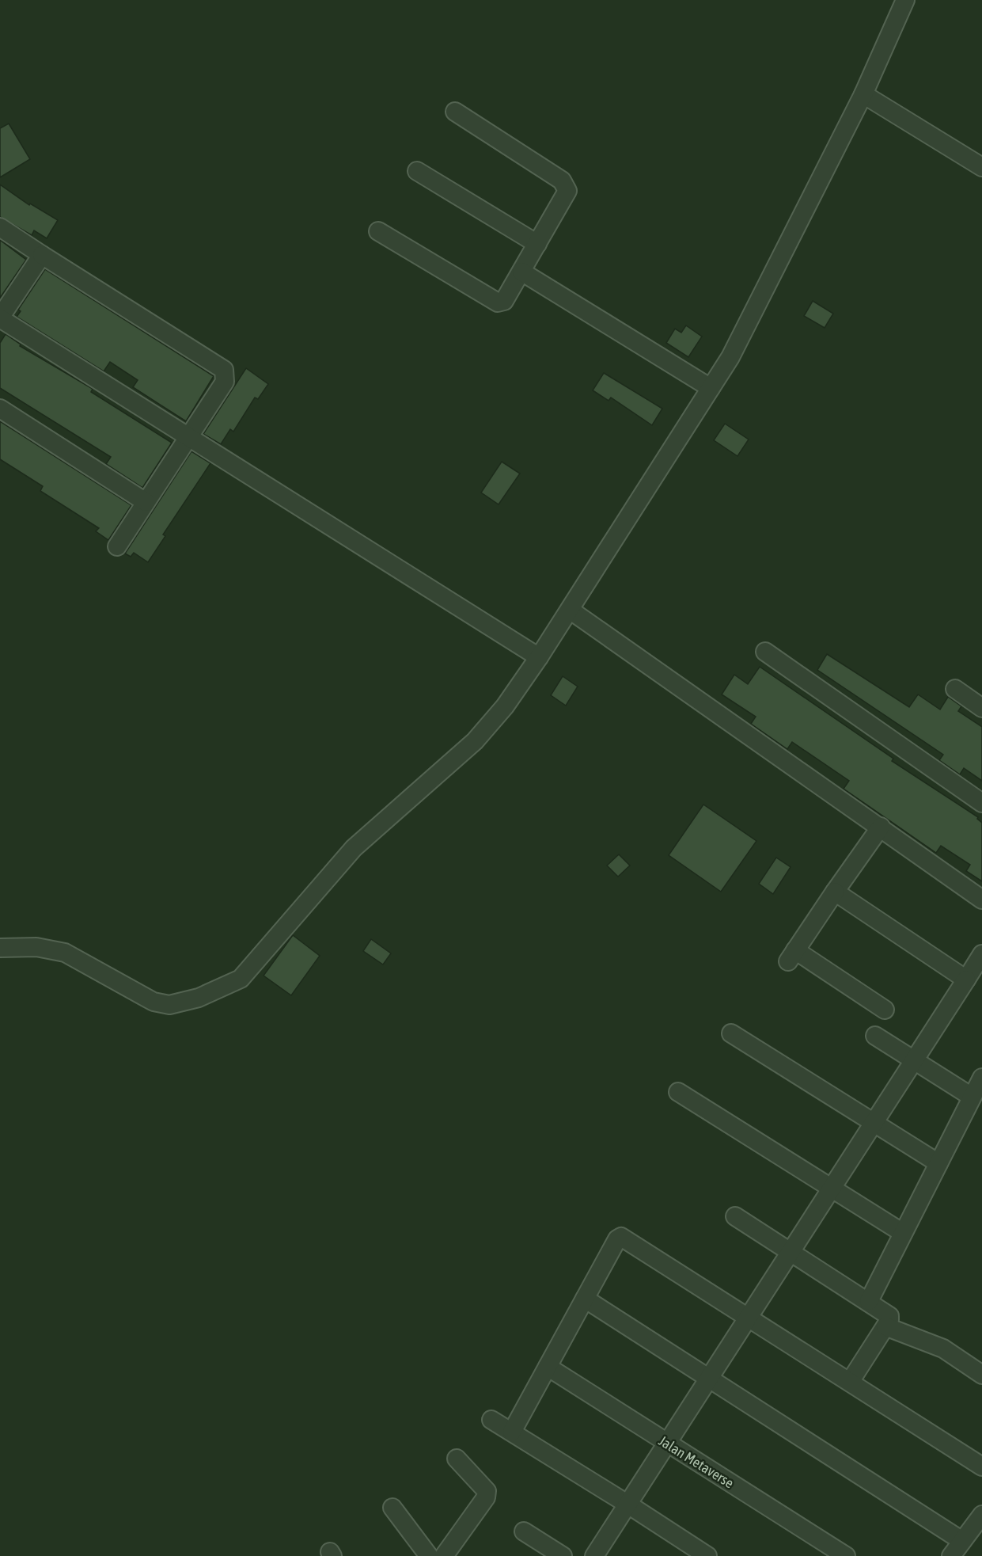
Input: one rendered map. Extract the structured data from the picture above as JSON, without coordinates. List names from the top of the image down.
{
  "streets": {
    "street": ["Jalan Metaverse"]
  }
}
